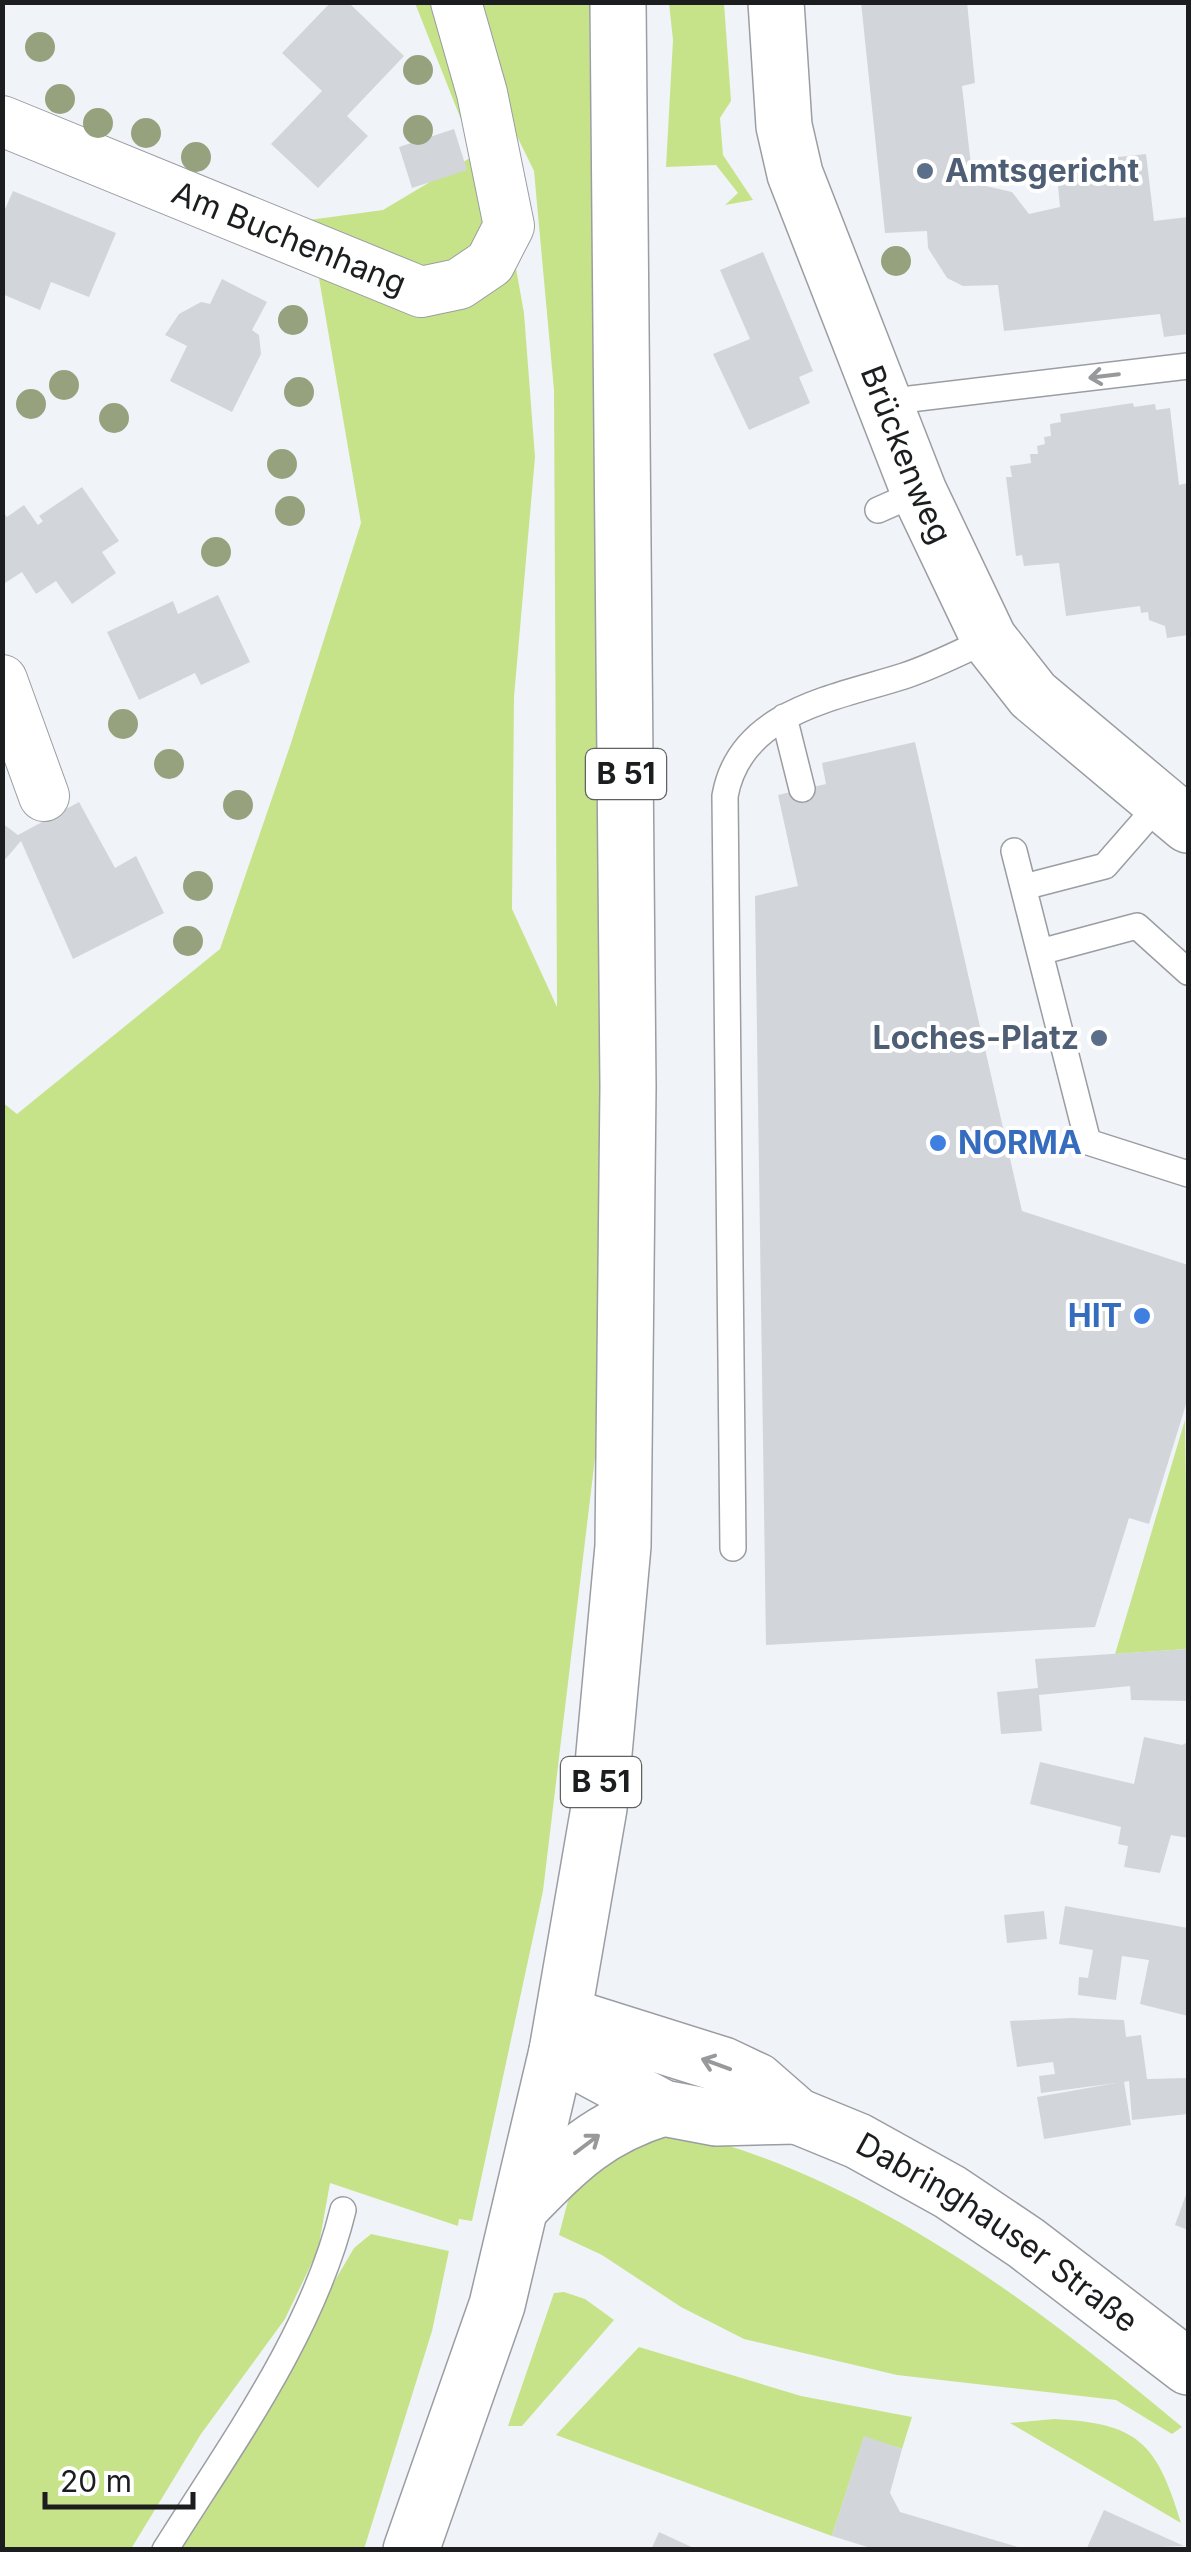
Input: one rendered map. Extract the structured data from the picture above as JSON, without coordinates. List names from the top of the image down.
{
  "streets": {
    "main road": ["Brückenweg", "B 51", "Dabringhauser Straße"],
    "street": ["Am Buchenhang"]
  },
  "crossings": [
    ["B 51", "Dabringhauser Straße"]
  ],
  "places": [
    "Amtsgericht",
    "Loches-Platz",
    "NORMA",
    "HIT"
  ],
  "scale_bar": "20 m"
}
